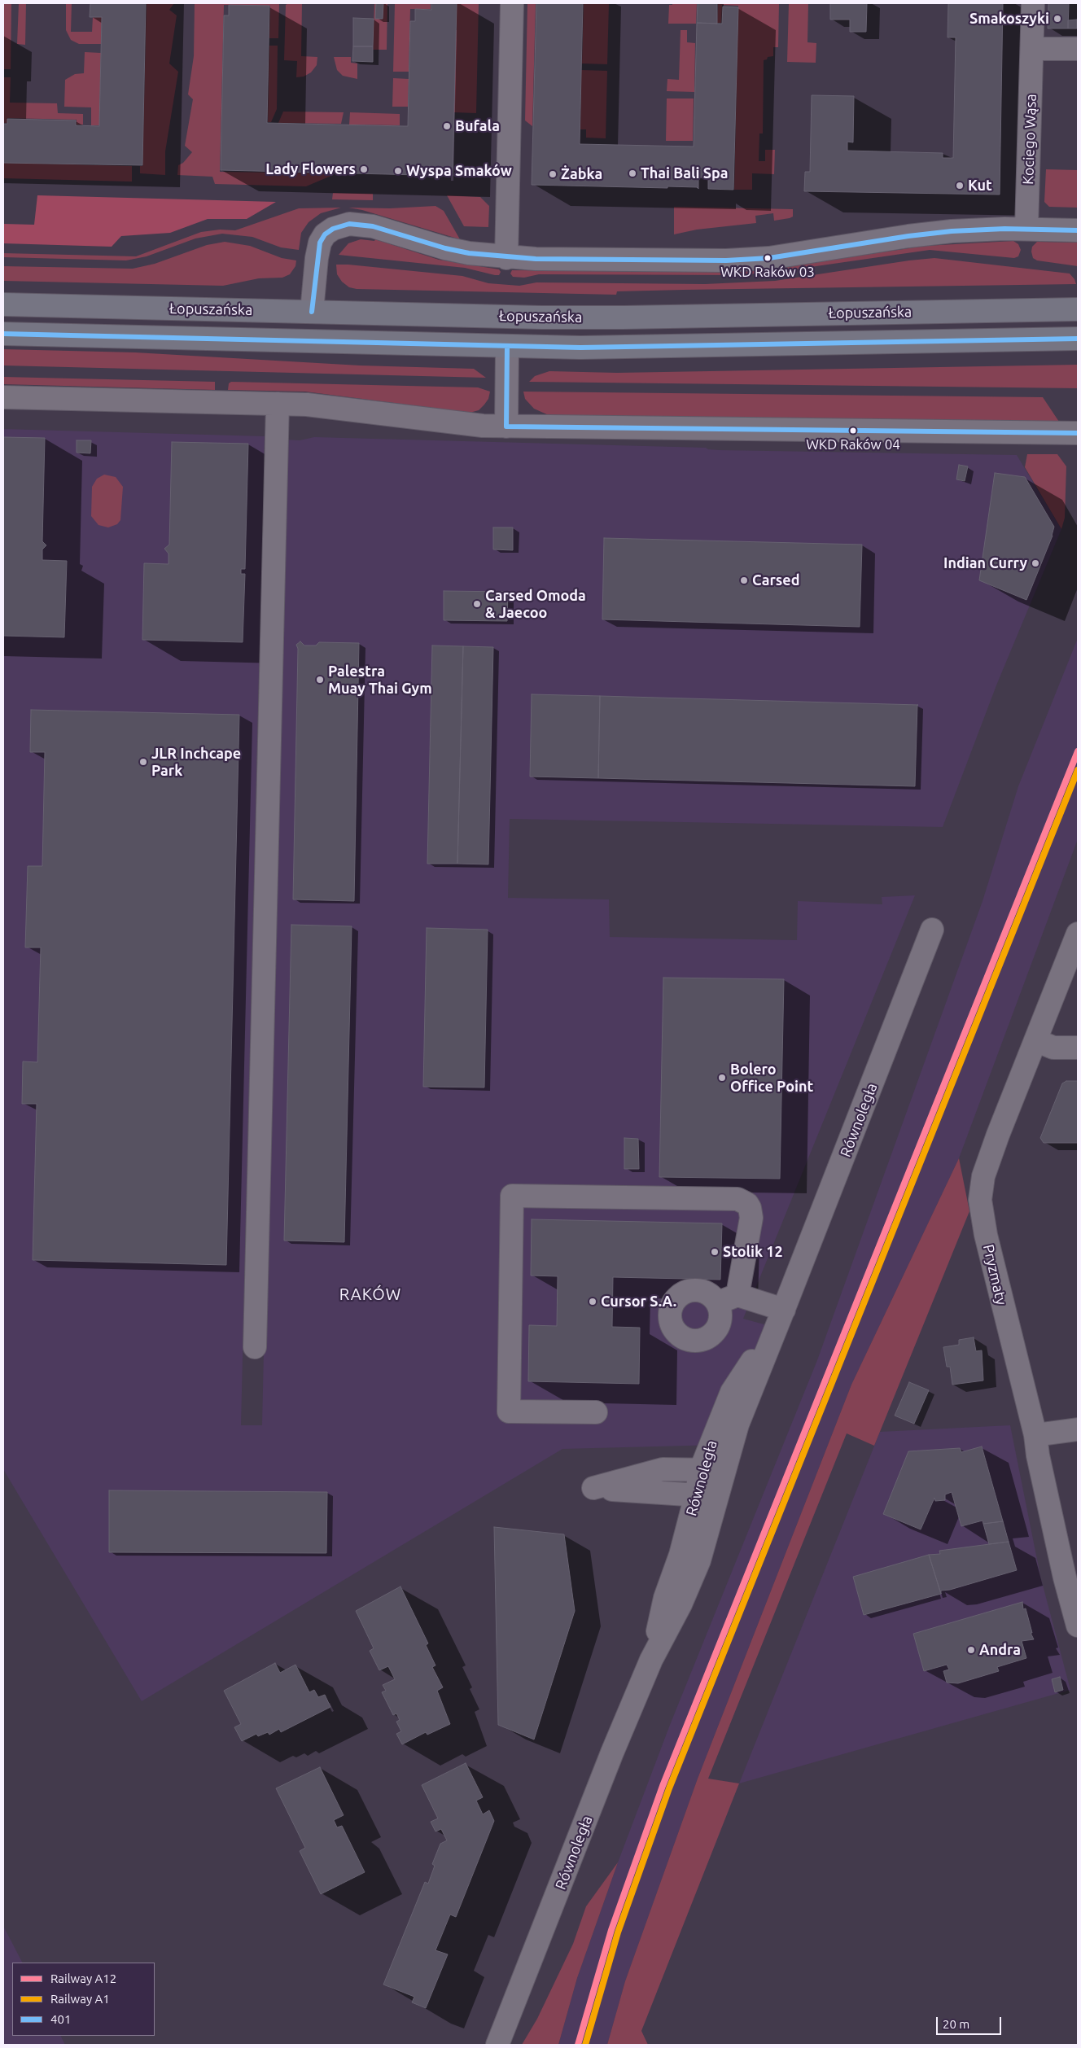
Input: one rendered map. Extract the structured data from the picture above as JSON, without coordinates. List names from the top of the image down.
{
  "streets": {
    "main road": ["Łopuszańska"],
    "street": ["Kociego Wąsa", "Równoległa", "Pryzmaty"]
  },
  "districts": ["RAKÓW"],
  "places": [
    "Smakoszyki",
    "Bufala",
    "Lady Flowers",
    "Wyspa Smaków",
    "Thai Bali Spa",
    "Żabka",
    "Kut",
    "WKD Raków 03",
    "WKD Raków 04",
    "Indian Curry",
    "Carsed",
    "Carsed Omoda & Jaecoo",
    "Palestra Muay Thai Gym",
    "JLR Inchcape Park",
    "Bolero Office Point",
    "Stolik 12",
    "Cursor S.A.",
    "Andra"
  ],
  "lines": ["transit line 401", "rail line A12", "rail line A1"],
  "legend": ["Railway A12", "Railway A1", "401"],
  "scale_bar": "20 m"
}
